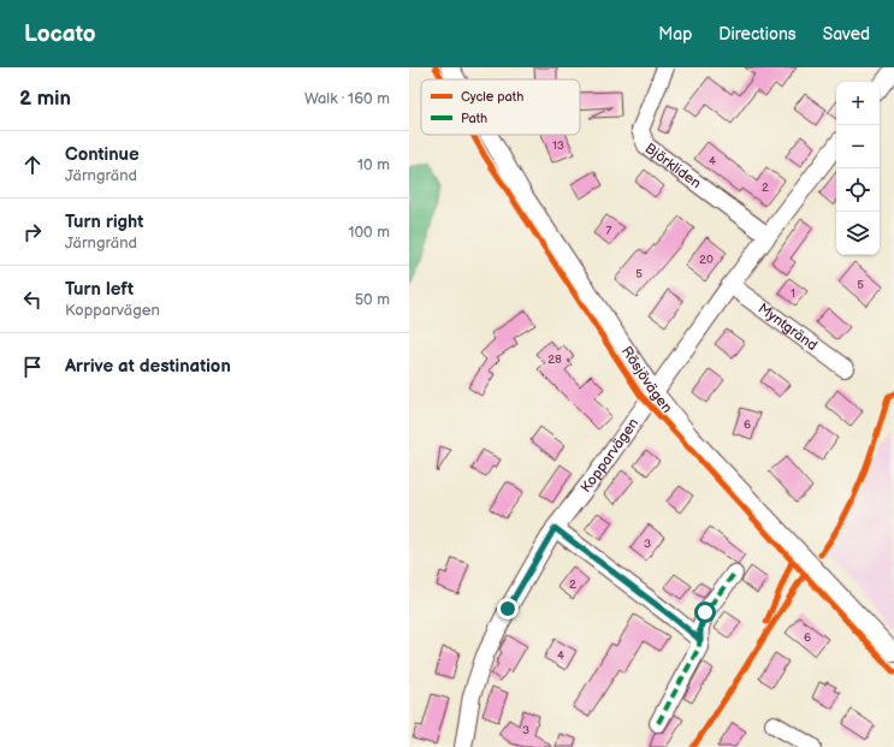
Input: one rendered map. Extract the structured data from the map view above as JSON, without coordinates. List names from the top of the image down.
{
  "streets": {
    "street": [
      "Björkliden",
      "Myntgränd",
      "Rösjövägen",
      "Kopparvägen"
    ]
  },
  "crossings": [
    ["Björkliden", "Kopparvägen"],
    ["Myntgränd", "Kopparvägen"],
    ["Rösjövägen", "Kopparvägen"]
  ],
  "house_numbers": [
    "13",
    "4",
    "2",
    "7",
    "20",
    "5",
    "5",
    "1",
    "28",
    "6",
    "3",
    "2",
    "6",
    "4",
    "3"
  ],
  "legend": ["Cycle path", "Path"],
  "page": {
    "header": "Locato",
    "nav": ["Map", "Directions", "Saved"],
    "heading": ["2 min", "Walk · 160 m"],
    "map_buttons": ["+", "−"],
    "list": [
      ["Continue", "Järngränd", "10 m"],
      ["Turn right", "Järngränd", "100 m"],
      ["Turn left", "Kopparvägen", "50 m"],
      "Arrive at destination"
    ]
  }
}
